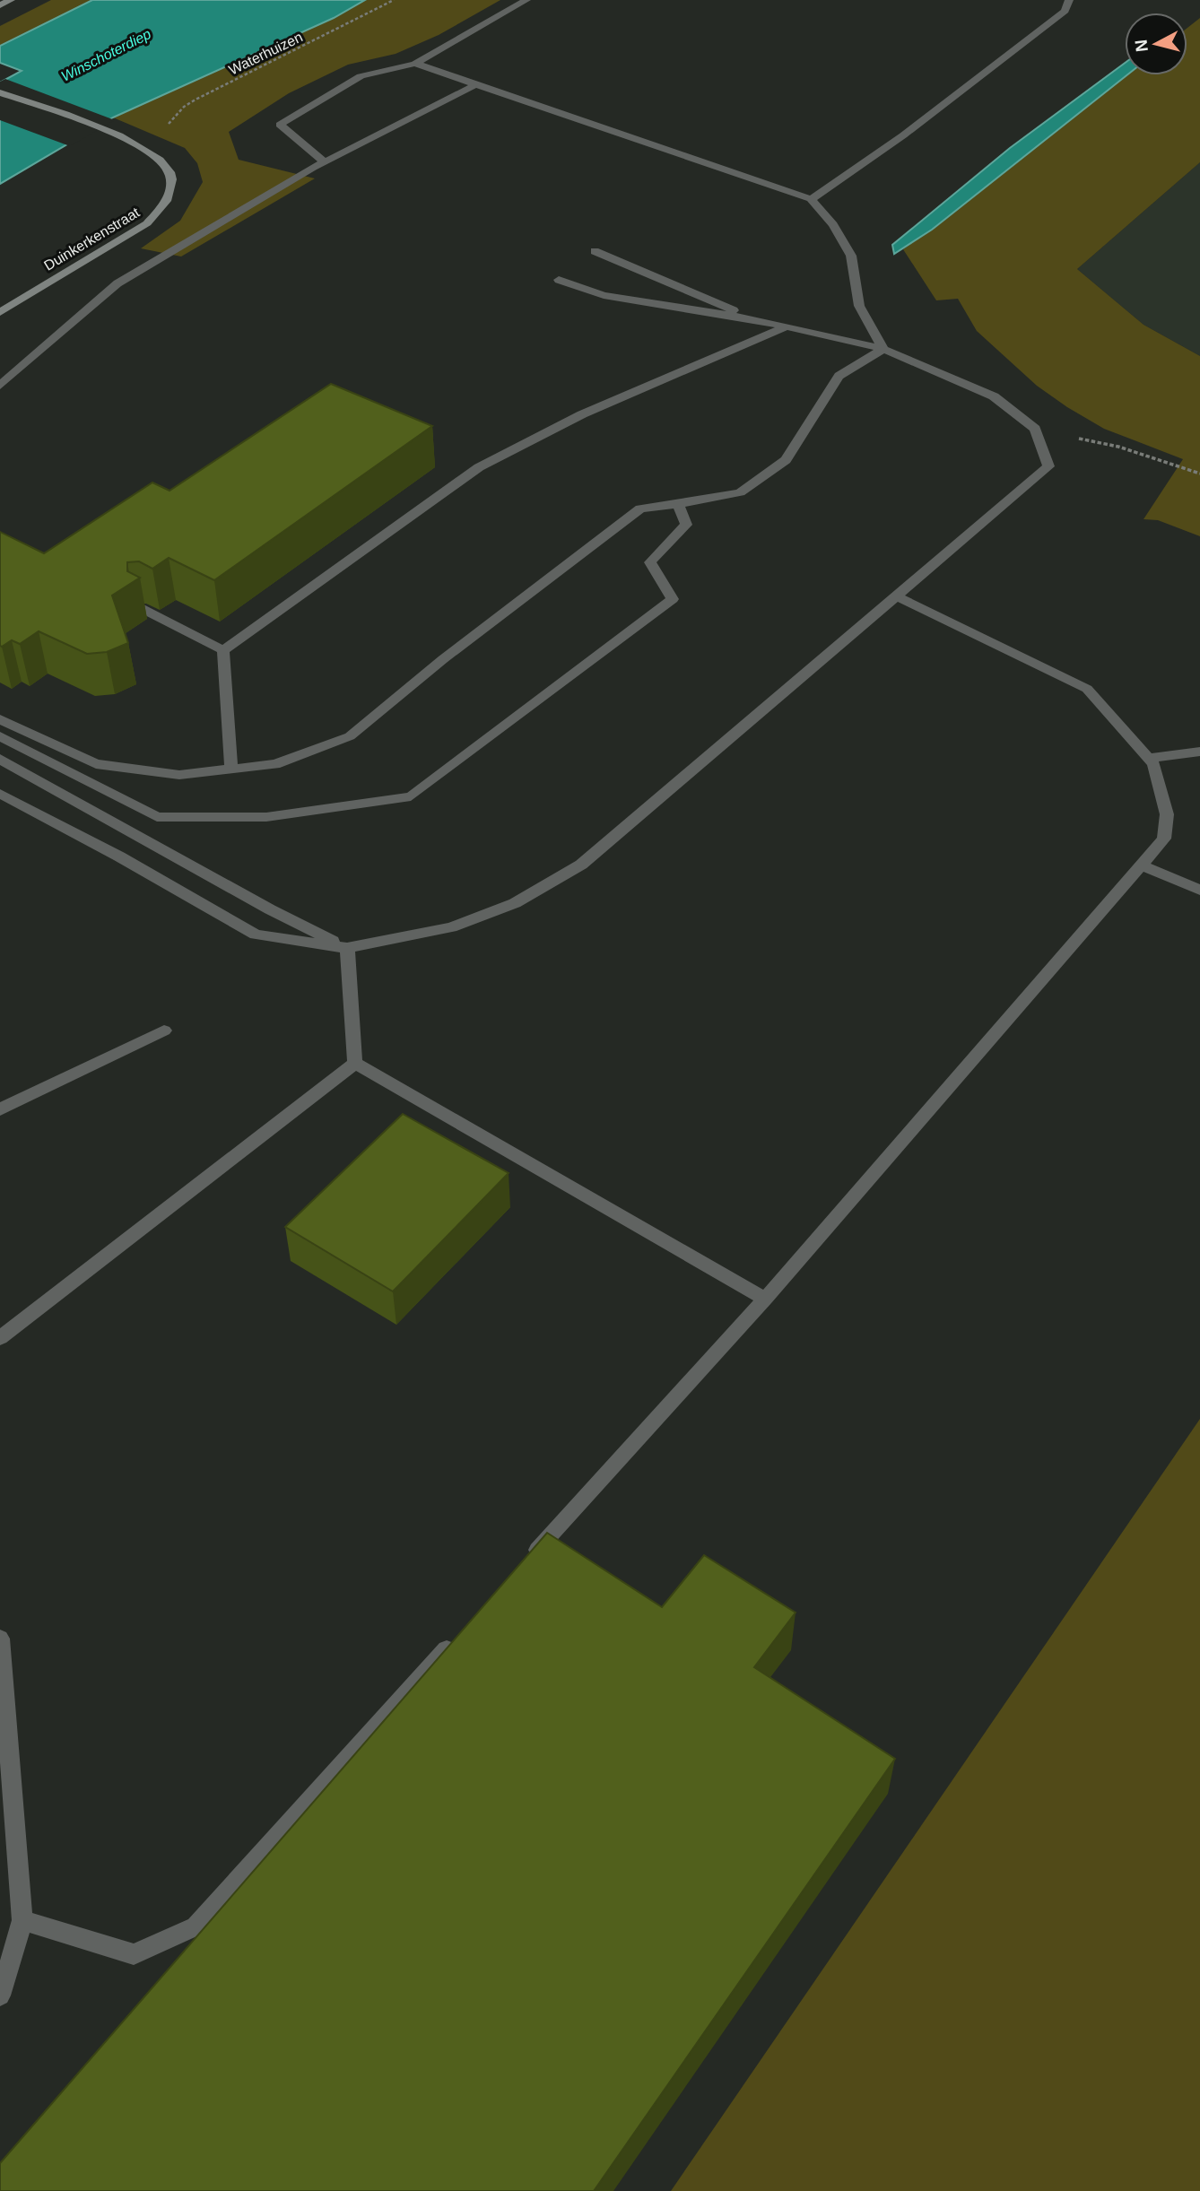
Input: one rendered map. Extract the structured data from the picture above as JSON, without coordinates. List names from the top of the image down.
{
  "streets": {
    "main road": ["Duinkerkenstraat"],
    "path": ["Waterhuizen"]
  },
  "water": ["Winschoterdiep"],
  "north": "left"
}
